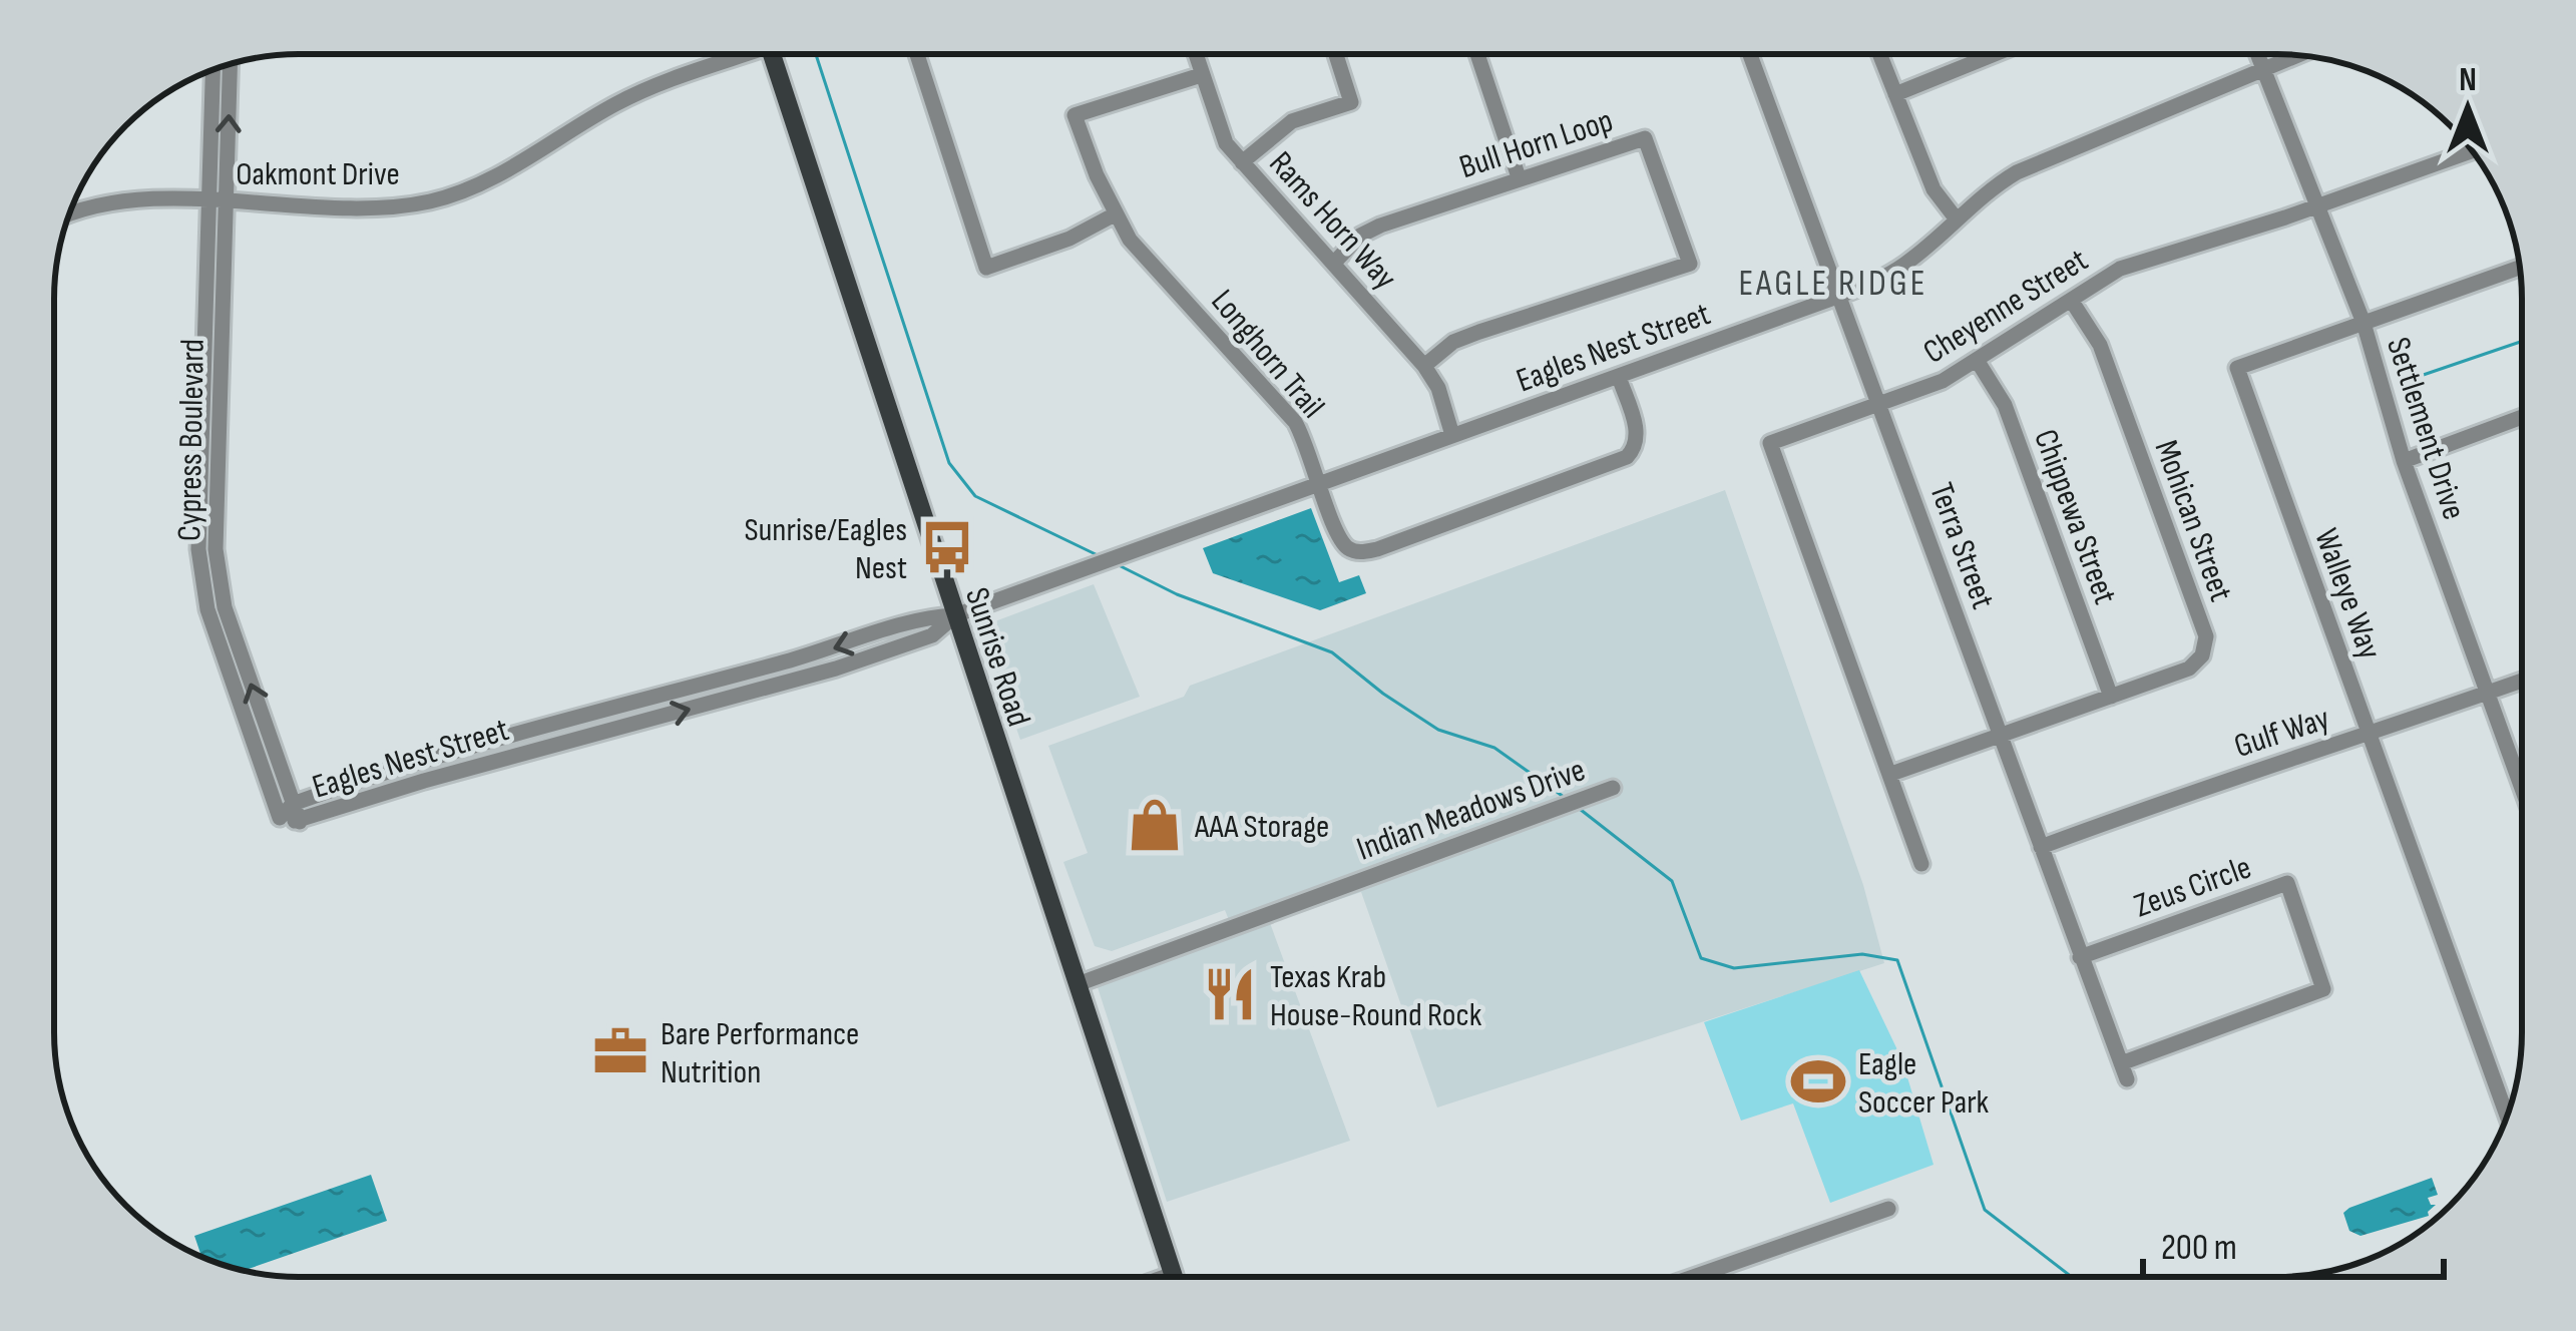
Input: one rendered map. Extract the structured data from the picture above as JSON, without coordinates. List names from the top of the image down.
{
  "streets": {
    "main road": ["Sunrise Road"],
    "street": [
      "Bull Horn Loop",
      "Oakmont Drive",
      "Rams Horn Way",
      "Cheyenne Street",
      "Eagles Nest Street",
      "Longhorn Trail",
      "Settlement Drive",
      "Cypress Boulevard",
      "Chippewa Street",
      "Mohican Street",
      "Terra Street",
      "Walleye Way",
      "Gulf Way",
      "Indian Meadows Drive",
      "Zeus Circle"
    ]
  },
  "crossings": [
    ["Bull Horn Loop", "Rams Horn Way"],
    ["Oakmont Drive", "Cypress Boulevard"],
    ["Rams Horn Way", "Eagles Nest Street"],
    ["Rams Horn Way", "Longhorn Trail"],
    ["Cheyenne Street", "Settlement Drive"],
    ["Cheyenne Street", "Chippewa Street"],
    ["Cheyenne Street", "Mohican Street"],
    ["Cheyenne Street", "Terra Street"],
    ["Eagles Nest Street", "Longhorn Trail"],
    ["Eagles Nest Street", "Settlement Drive"],
    ["Eagles Nest Street", "Cypress Boulevard"],
    ["Eagles Nest Street", "Terra Street"],
    ["Eagles Nest Street", "Sunrise Road"],
    ["Settlement Drive", "Walleye Way"],
    ["Settlement Drive", "Gulf Way"],
    ["Chippewa Street", "Mohican Street"],
    ["Mohican Street", "Terra Street"],
    ["Terra Street", "Gulf Way"],
    ["Terra Street", "Zeus Circle"],
    ["Walleye Way", "Gulf Way"],
    ["Sunrise Road", "Indian Meadows Drive"]
  ],
  "districts": ["EAGLE RIDGE"],
  "places": {
    "bus stop": ["Sunrise/Eagles Nest"],
    "shop": ["AAA Storage"],
    "restaurant": ["Texas Krab House-Round Rock"],
    "office": ["Bare Performance Nutrition"],
    "sports": ["Eagle Soccer Park"]
  },
  "scale_bar": "200 m",
  "north": "top"
}
